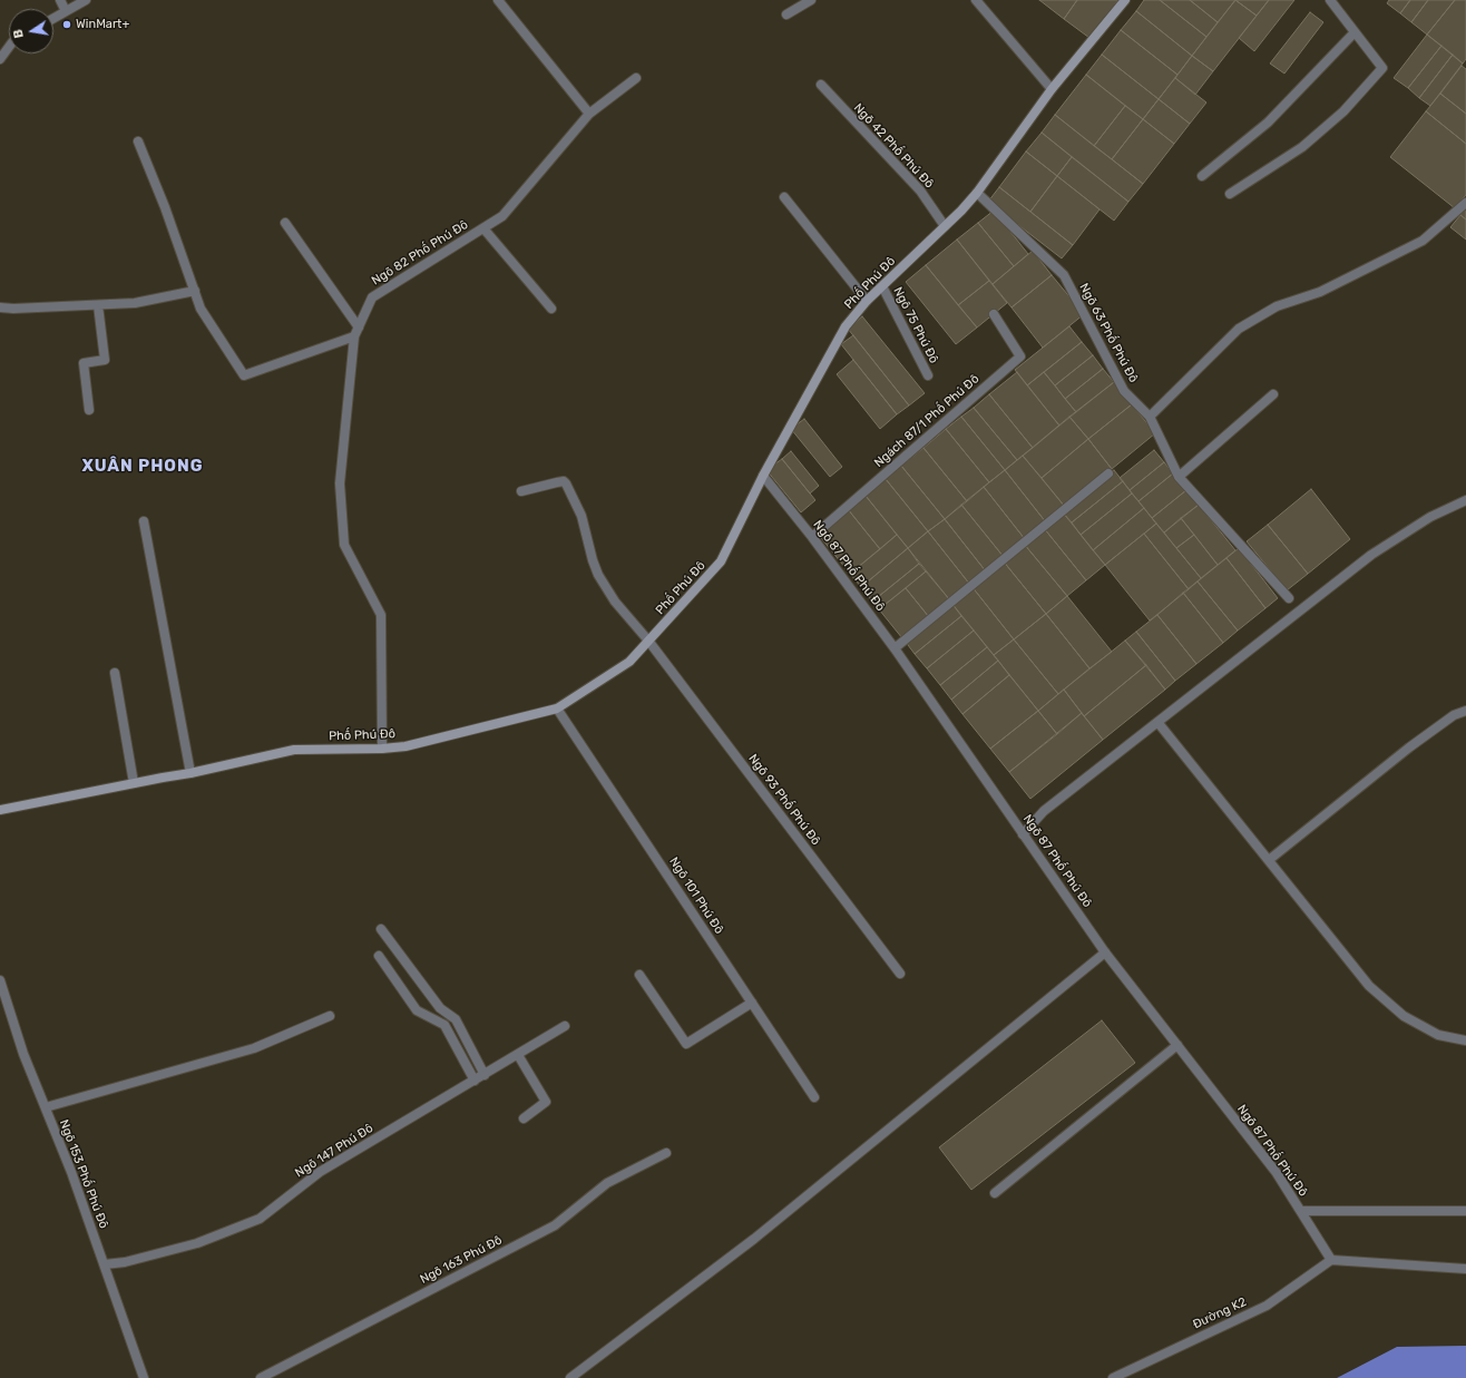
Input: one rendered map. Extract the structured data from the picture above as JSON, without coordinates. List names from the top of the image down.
{
  "streets": {
    "street": [
      "Ngõ 42 Phố Phú Đô",
      "Ngõ 82 Phố Phú Đô",
      "Phố Phú Đô",
      "Ngõ 75 Phú Đô",
      "Ngõ 63 Phố Phú Đô",
      "Ngách 87/1 Phố Phú Đô",
      "Ngõ 87 Phố Phú Đô",
      "Ngõ 93 Phố Phú Đô",
      "Ngõ 101 Phú Đô",
      "Ngõ 147 Phú Đô",
      "Ngõ 153 Phố Phú Đô",
      "Ngõ 163 Phú Đô",
      "Đường K2"
    ]
  },
  "crossings": [
    ["Ngõ 42 Phố Phú Đô", "Phố Phú Đô"],
    ["Ngõ 82 Phố Phú Đô", "Phố Phú Đô"],
    ["Phố Phú Đô", "Ngõ 75 Phú Đô"],
    ["Phố Phú Đô", "Ngõ 63 Phố Phú Đô"],
    ["Phố Phú Đô", "Ngõ 87 Phố Phú Đô"],
    ["Phố Phú Đô", "Ngõ 93 Phố Phú Đô"],
    ["Phố Phú Đô", "Ngõ 101 Phú Đô"],
    ["Ngách 87/1 Phố Phú Đô", "Ngõ 87 Phố Phú Đô"],
    ["Ngõ 87 Phố Phú Đô", "Đường K2"],
    ["Ngõ 147 Phú Đô", "Ngõ 153 Phố Phú Đô"]
  ],
  "districts": ["XUÂN PHONG"],
  "places": ["WinMart+"],
  "north": "left"
}
